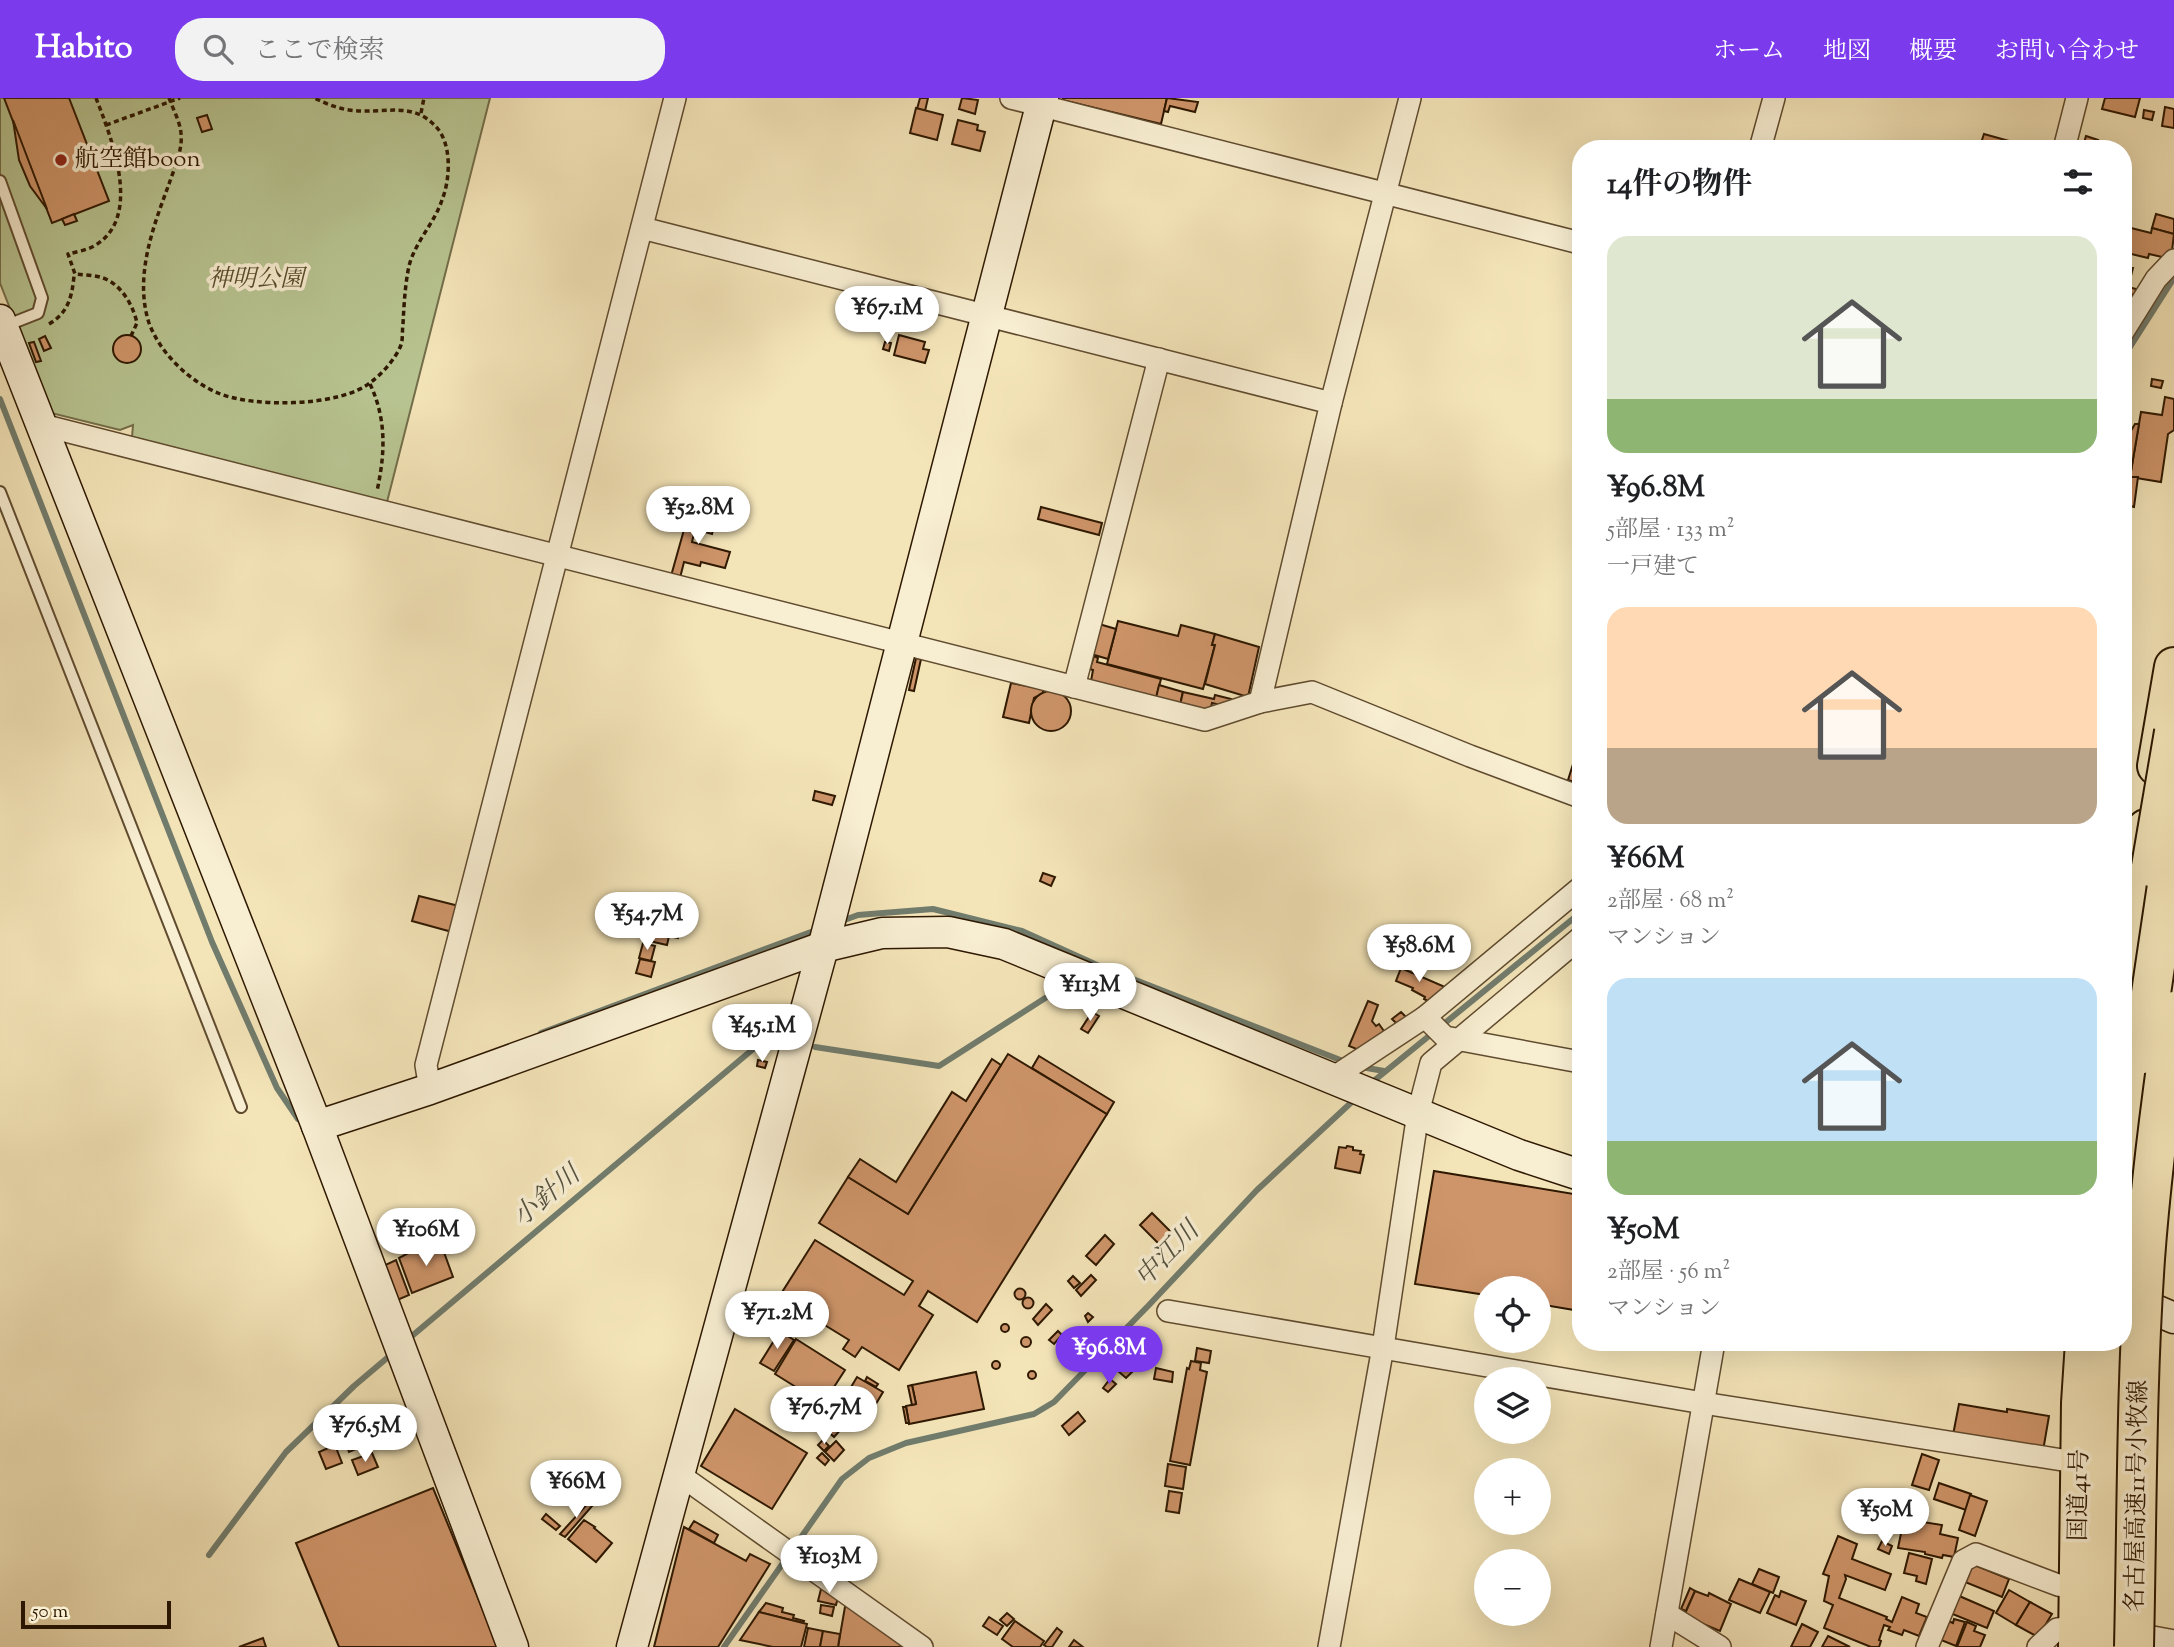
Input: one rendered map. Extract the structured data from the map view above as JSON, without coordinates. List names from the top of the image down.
{
  "streets": {
    "highway": ["国道41号", "名古屋高速11号小牧線"]
  },
  "crossings": [
    ["国道41号", "名古屋高速11号小牧線"]
  ],
  "water": ["小針川", "中江川"],
  "parks": ["神明公園"],
  "places": ["航空館boon"],
  "scale_bar": "50 m",
  "page": {
    "header": "Habito",
    "search": "ここで検索",
    "nav": [
      "ホーム",
      "地図",
      "概要",
      "お問い合わせ"
    ],
    "heading": "14件の物件",
    "list": [
      {
        "name": "¥96.8M",
        "note": "5部屋 · 133 m² · 一戸建て"
      },
      {
        "name": "¥66M",
        "note": "2部屋 · 68 m² · マンション"
      },
      {
        "name": "¥50M",
        "note": "2部屋 · 56 m² · マンション"
      }
    ],
    "price": [
      "¥67.1M",
      "¥52.8M",
      "¥54.7M",
      "¥58.6M",
      "¥113M",
      "¥45.1M",
      "¥106M",
      "¥71.2M",
      "¥96.8M",
      "¥76.7M",
      "¥76.5M",
      "¥66M",
      "¥50M",
      "¥103M"
    ],
    "map_buttons": ["+", "−"],
    "scale": "50 m"
  }
}
